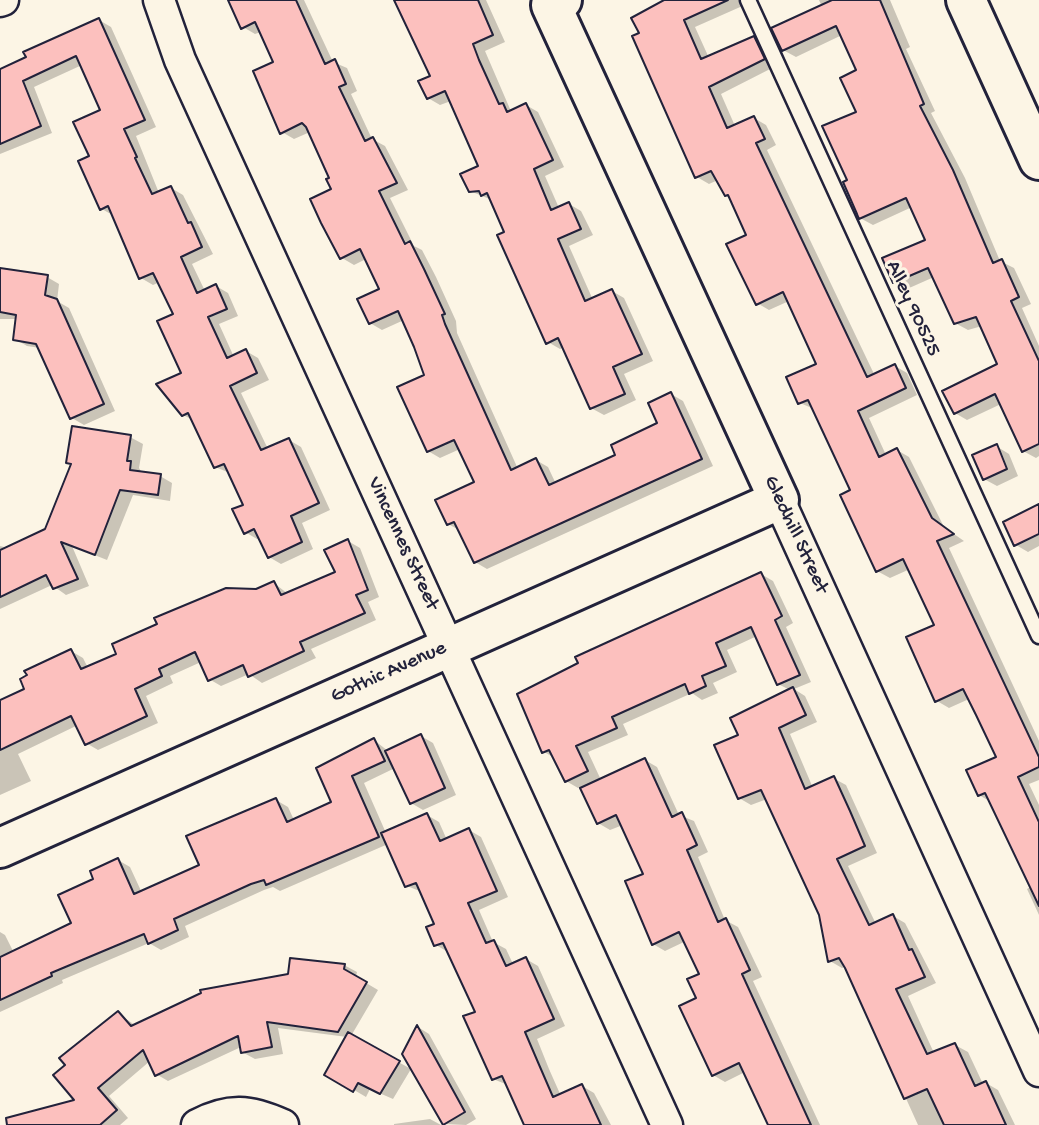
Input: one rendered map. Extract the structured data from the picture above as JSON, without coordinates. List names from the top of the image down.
{
  "streets": {
    "street": ["Gledhill Street", "Vincennes Street", "Gothic Avenue"],
    "lane": ["Alley 90525"]
  },
  "crossings": [
    ["Gledhill Street", "Gothic Avenue"],
    ["Vincennes Street", "Gothic Avenue"]
  ]
}
